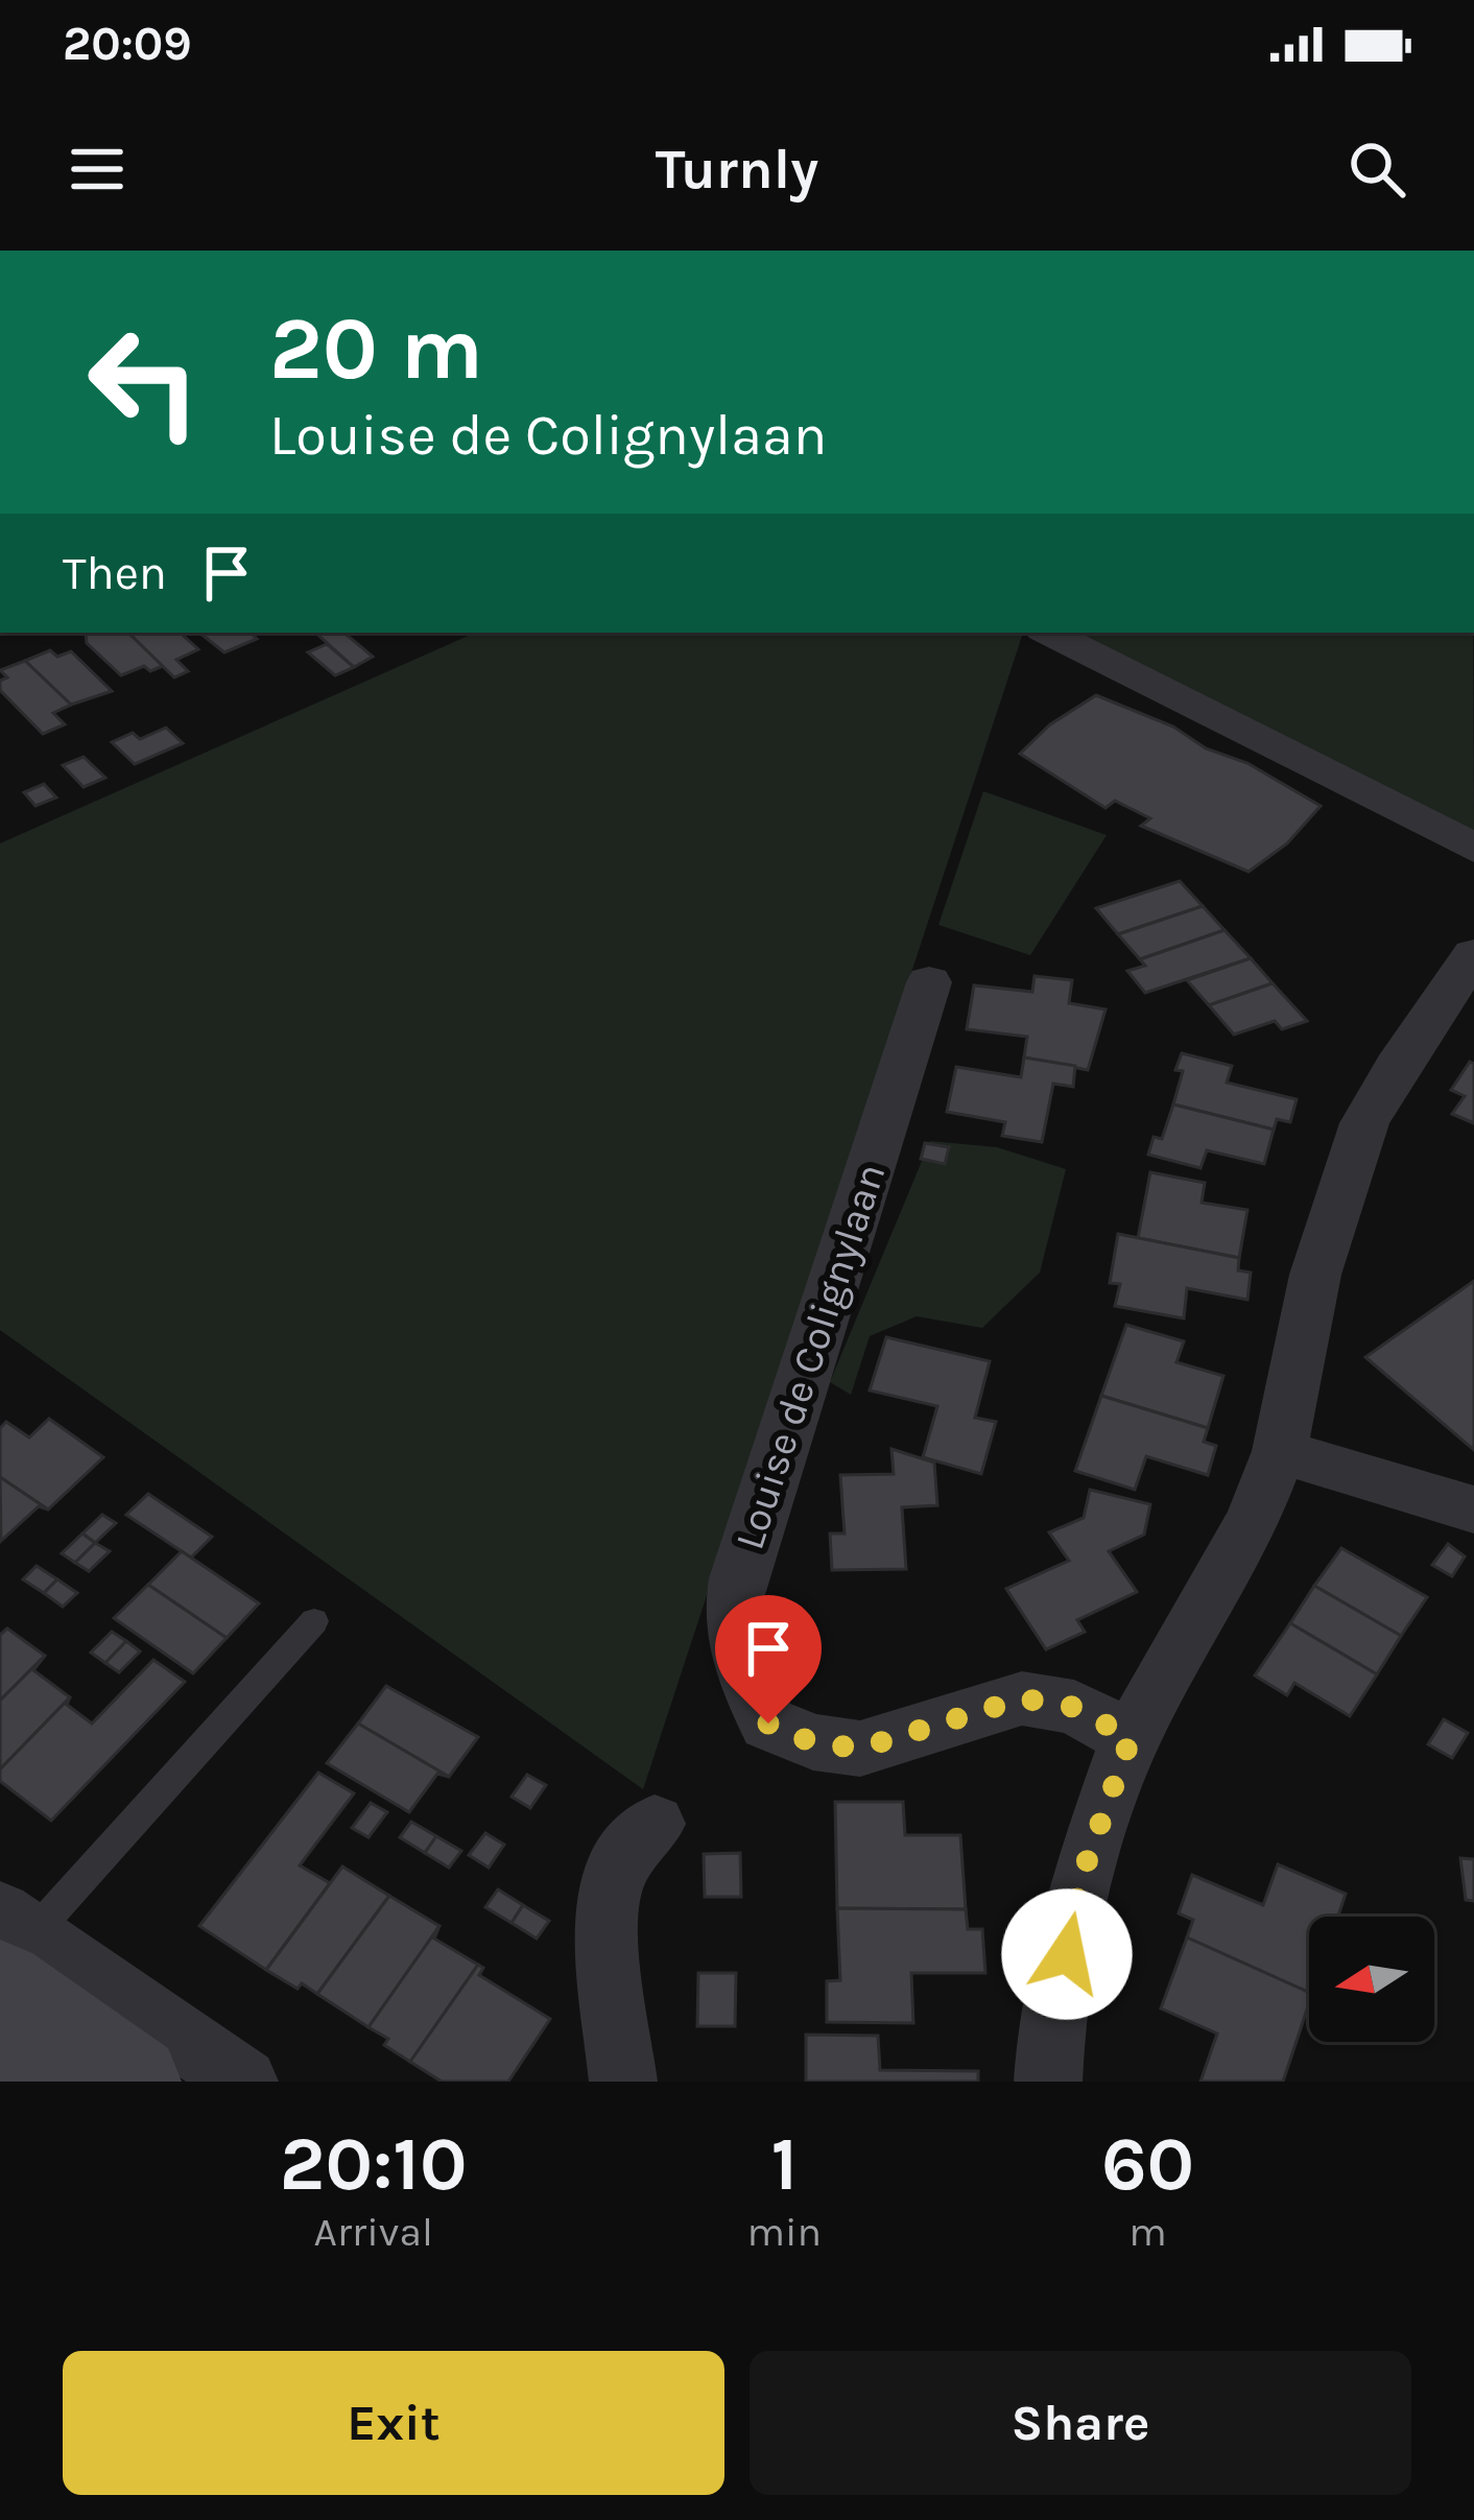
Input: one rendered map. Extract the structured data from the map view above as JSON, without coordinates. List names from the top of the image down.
{
  "streets": {
    "street": ["Louise de Colignylaan"]
  },
  "north": "left",
  "page": {
    "status": "20:09",
    "header": "Turnly",
    "turn": ["20 m", "Louise de Colignylaan"],
    "then": "Then",
    "eta": [
      "20:10",
      "Arrival",
      "1",
      "min",
      "60",
      "m"
    ],
    "buttons": ["Exit", "Share"]
  }
}
